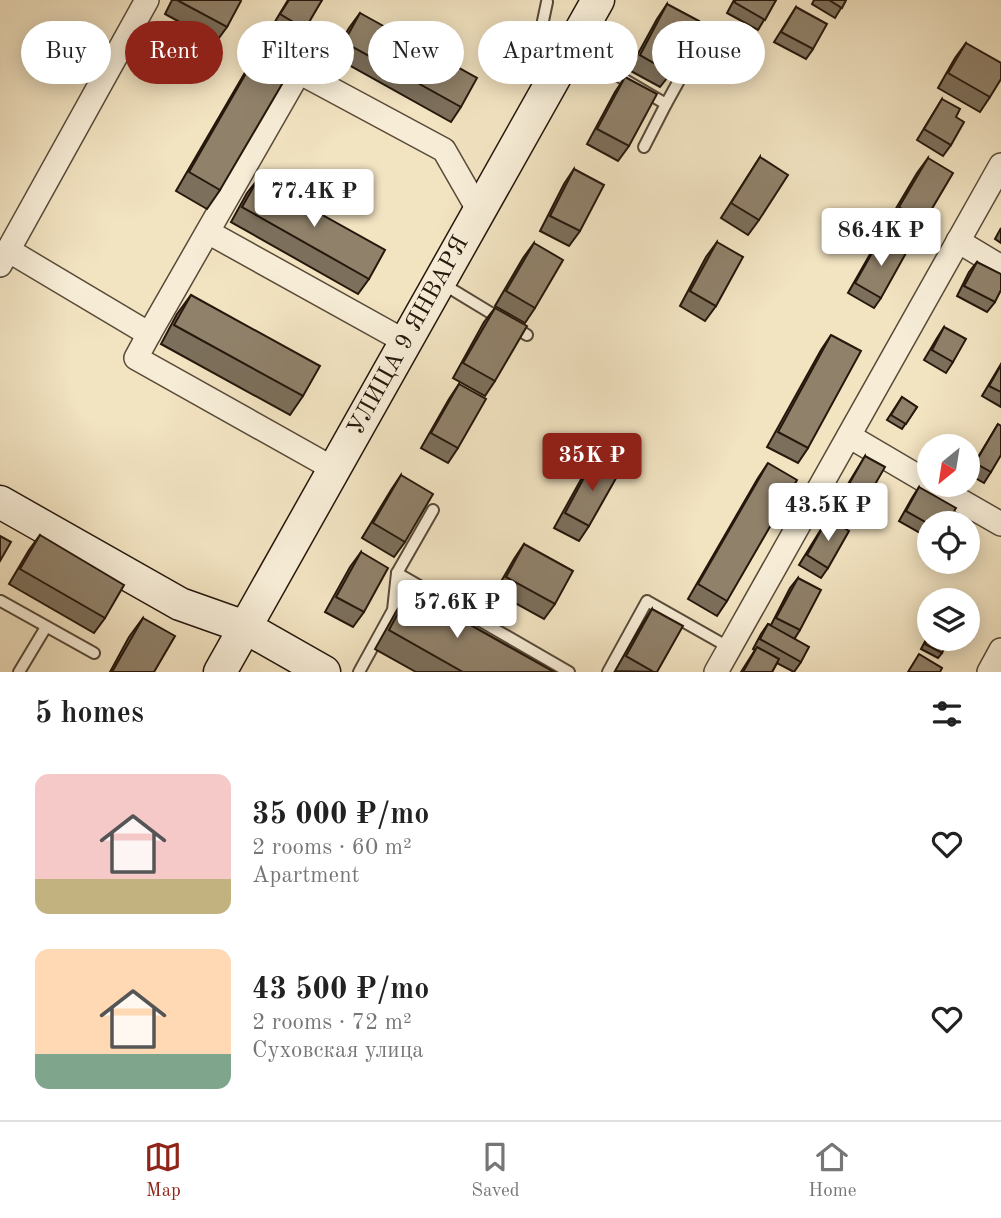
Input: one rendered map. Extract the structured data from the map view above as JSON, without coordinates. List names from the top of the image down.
{
  "streets": {
    "street": ["УЛИЦА 9 ЯНВАРЯ"]
  },
  "north": "bottom left",
  "page": {
    "chip": [
      "Buy",
      "Rent",
      "Filters",
      "New",
      "Apartment",
      "House"
    ],
    "price": [
      "77.4K ₽",
      "86.4K ₽",
      "35K ₽",
      "43.5K ₽",
      "57.6K ₽"
    ],
    "heading": "5 homes",
    "list": [
      {
        "name": "35 000 ₽/mo",
        "note": "2 rooms · 60 m² · Apartment"
      },
      {
        "name": "43 500 ₽/mo",
        "note": "2 rooms · 72 m² · Суховская улица"
      }
    ],
    "tabs": ["Map", "Saved", "Home"]
  }
}
